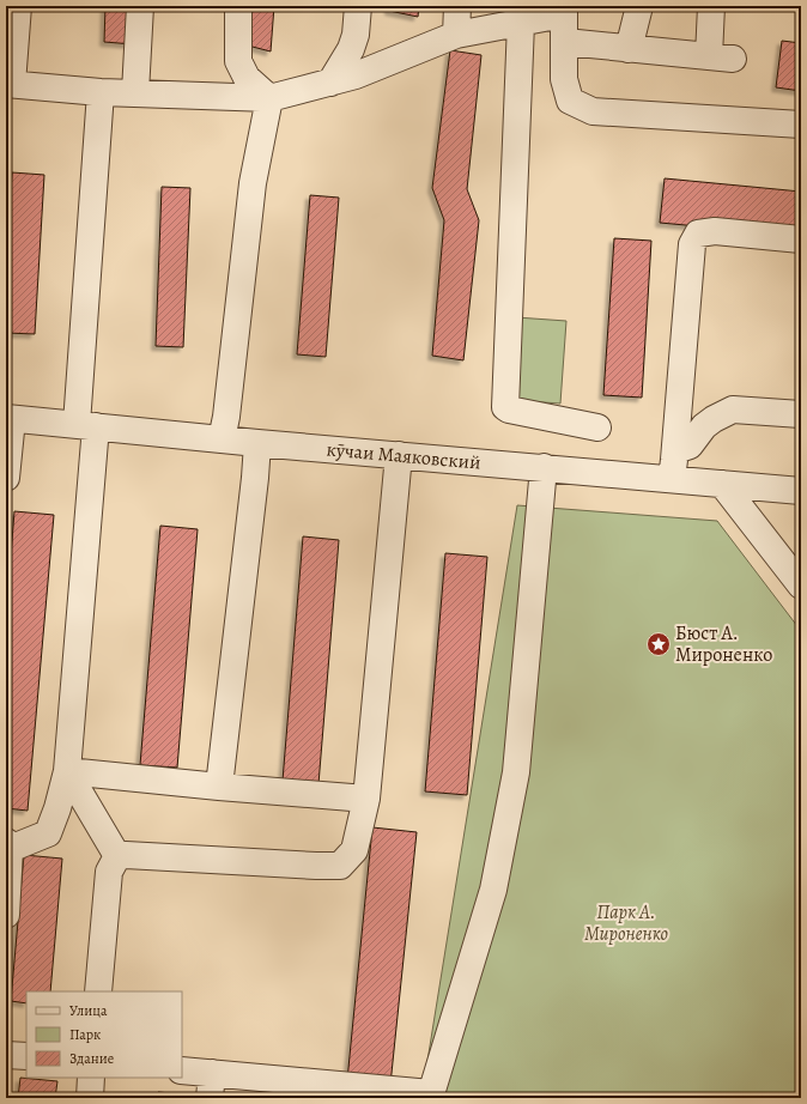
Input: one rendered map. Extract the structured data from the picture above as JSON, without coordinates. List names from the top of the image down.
{
  "streets": {
    "street": ["кӯчаи Маяковский"]
  },
  "parks": ["Парк А. Мироненко"],
  "places": {
    "place": ["Бюст А. Мироненко"]
  },
  "legend": ["Улица", "Парк", "Здание"]
}
